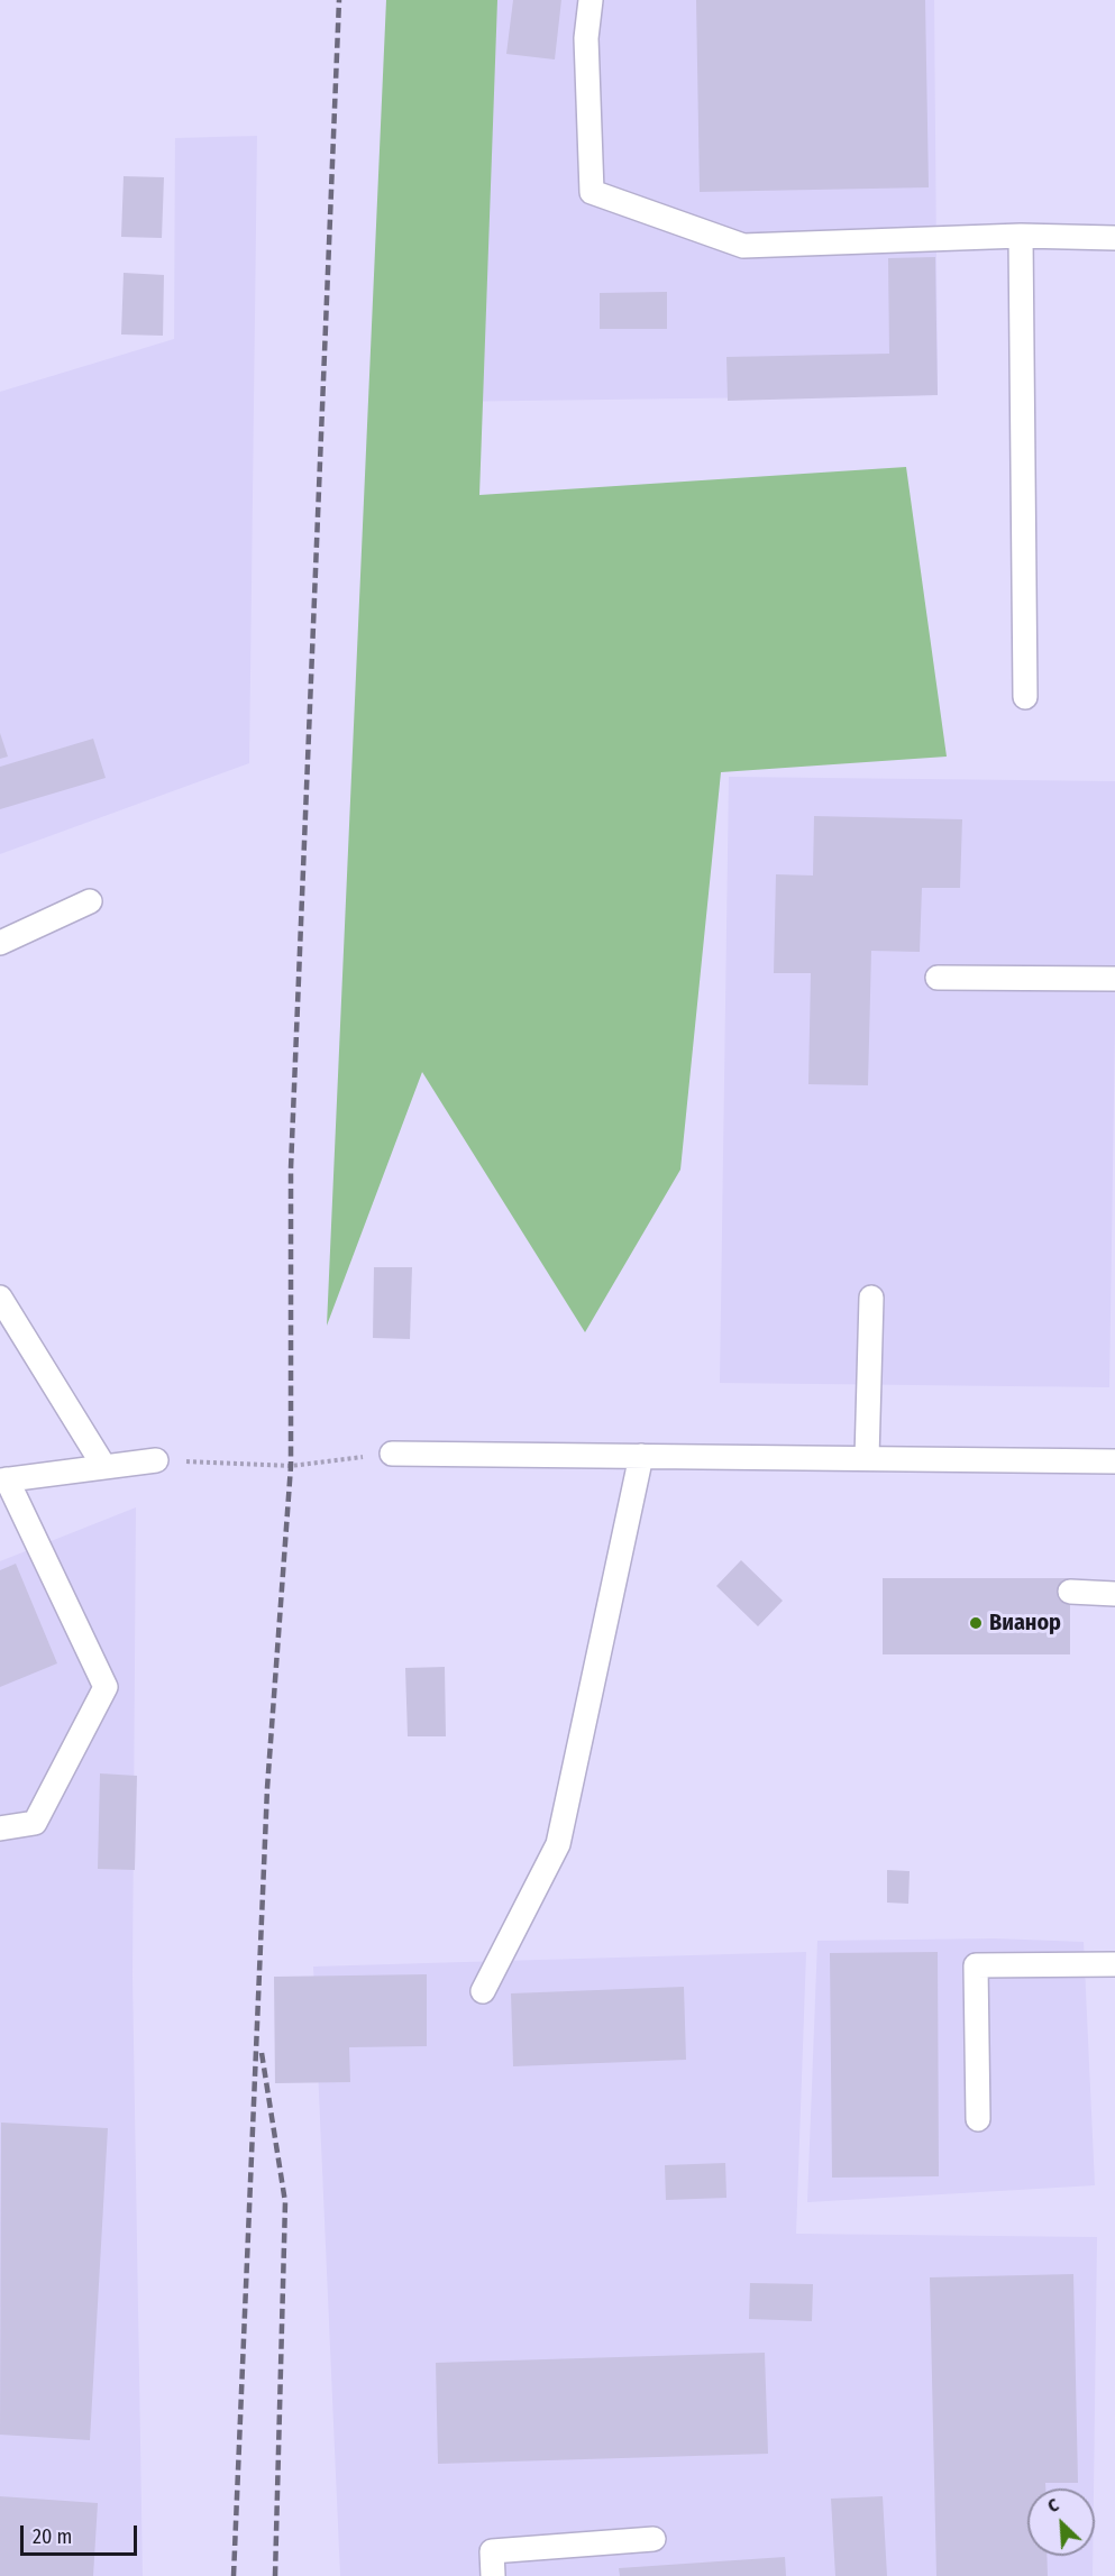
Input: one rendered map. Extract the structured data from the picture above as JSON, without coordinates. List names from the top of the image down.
{
  "places": ["Вианор"],
  "scale_bar": "20 m",
  "north": "top left"
}
